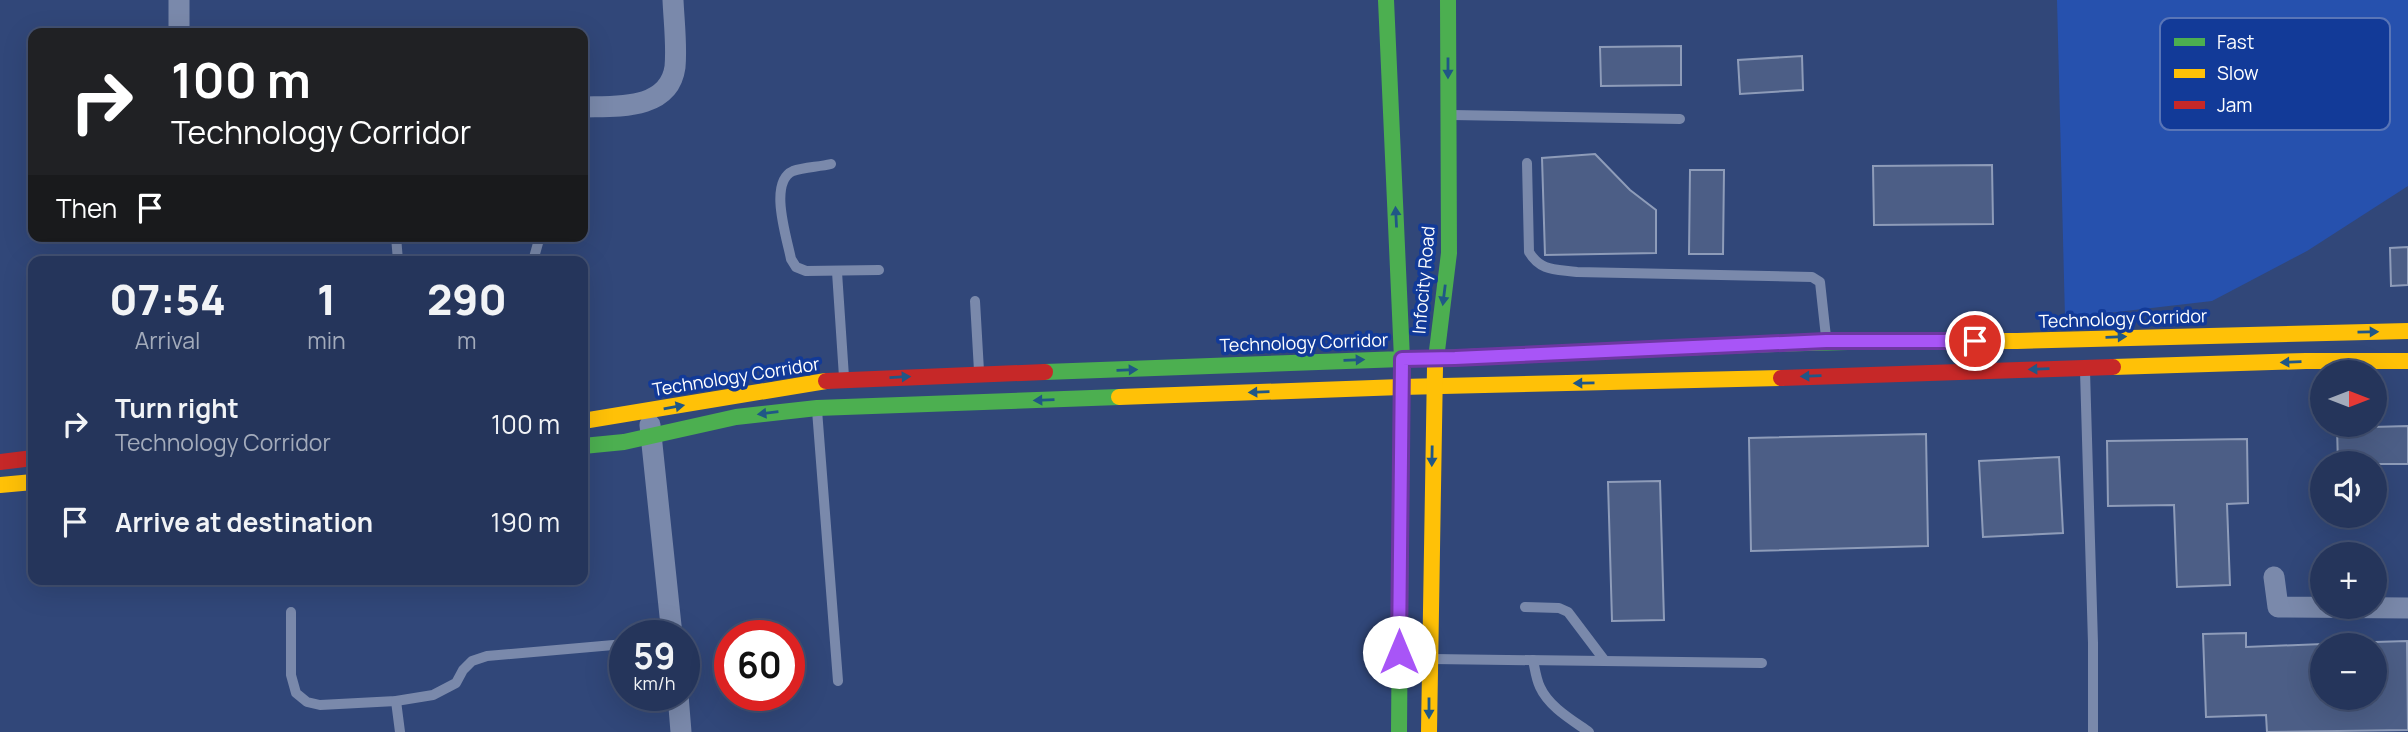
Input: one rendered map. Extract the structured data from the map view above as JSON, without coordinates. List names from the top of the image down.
{
  "streets": {
    "main road": ["Infocity Road", "Technology Corridor"]
  },
  "crossings": [
    ["Infocity Road", "Technology Corridor"]
  ],
  "legend": ["Fast", "Slow", "Jam"],
  "north": "right",
  "page": {
    "turn": ["100 m", "Technology Corridor"],
    "then": "Then",
    "eta": [
      "07:54",
      "Arrival",
      "1",
      "min",
      "290",
      "m"
    ],
    "map_buttons": ["+", "−"],
    "list": [
      {
        "name": "Turn right",
        "note": "Technology Corridor",
        "value": "100 m"
      },
      {
        "name": "Arrive at destination",
        "value": "190 m"
      }
    ],
    "speed": "59 km/h",
    "limit": "60"
  }
}
